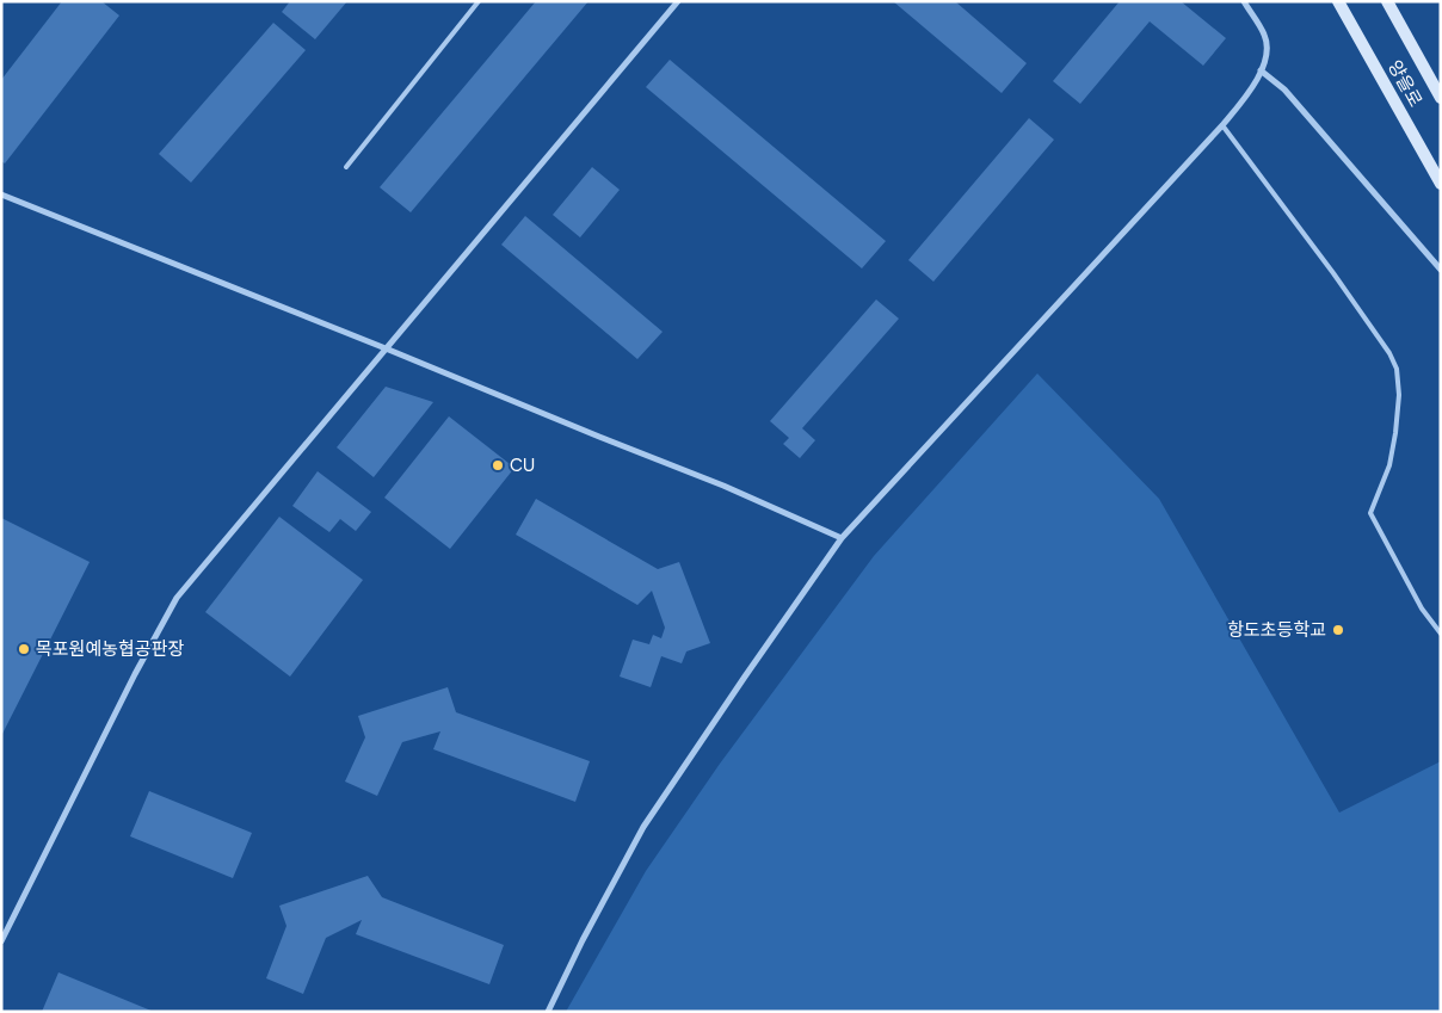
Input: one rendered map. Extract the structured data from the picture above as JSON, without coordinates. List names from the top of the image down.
{
  "streets": {
    "street": ["양을로"]
  },
  "places": ["CU", "항도초등학교", "목포원예농협공판장"]
}
